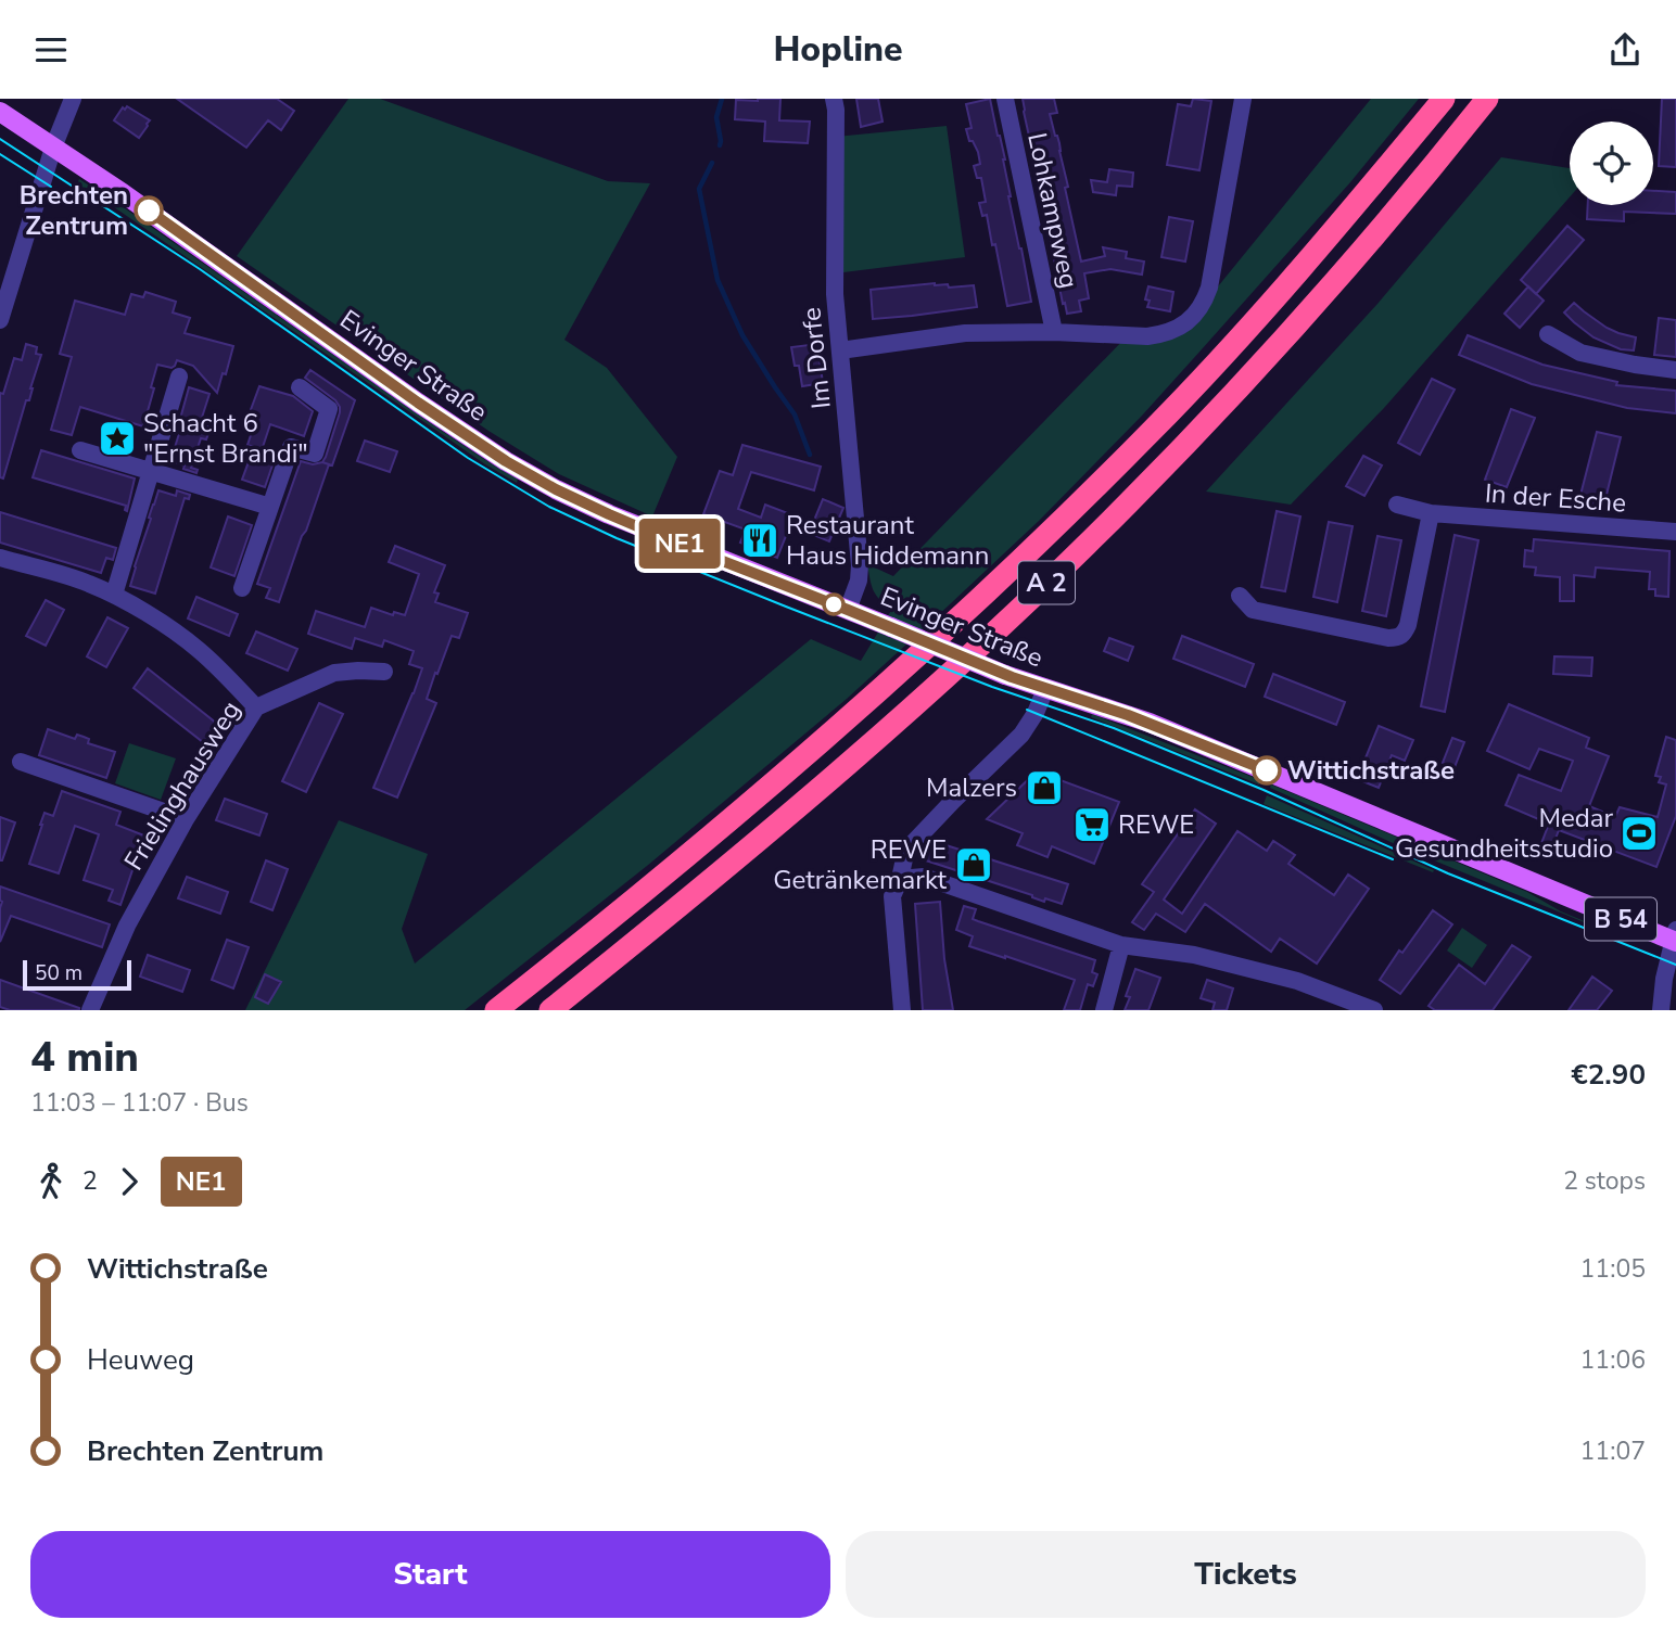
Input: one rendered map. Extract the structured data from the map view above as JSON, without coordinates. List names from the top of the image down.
{
  "streets": {
    "highway": ["A 2"],
    "main road": ["Evinger Straße", "B 54"],
    "street": [
      "Lohkampweg",
      "Im Dorfe",
      "In der Esche",
      "Frielinghausweg"
    ]
  },
  "crossings": [
    ["Im Dorfe", "Evinger Straße"]
  ],
  "places": {
    "other": ["Brechten Zentrum", "Wittichstraße"],
    "place": ["Schacht 6 \"Ernst Brandi\""],
    "restaurant": ["Restaurant Haus Hiddemann"],
    "shop": ["Malzers", "REWE Getränkemarkt"],
    "supermarket": ["REWE"],
    "sports": ["Medar Gesundheitsstudio"]
  },
  "lines": ["bus line NE1"],
  "scale_bar": "50 m",
  "page": {
    "header": "Hopline",
    "on_map": "NE1",
    "scale": "50 m",
    "heading": ["4 min", "11:03 – 11:07 · Bus", "€2.90"],
    "legs": ["2", "NE1", "2 stops"],
    "list": [
      {
        "name": "Wittichstraße",
        "value": "11:05"
      },
      {
        "name": "Heuweg",
        "value": "11:06"
      },
      {
        "name": "Brechten Zentrum",
        "value": "11:07"
      }
    ],
    "buttons": ["Start", "Tickets"]
  }
}
